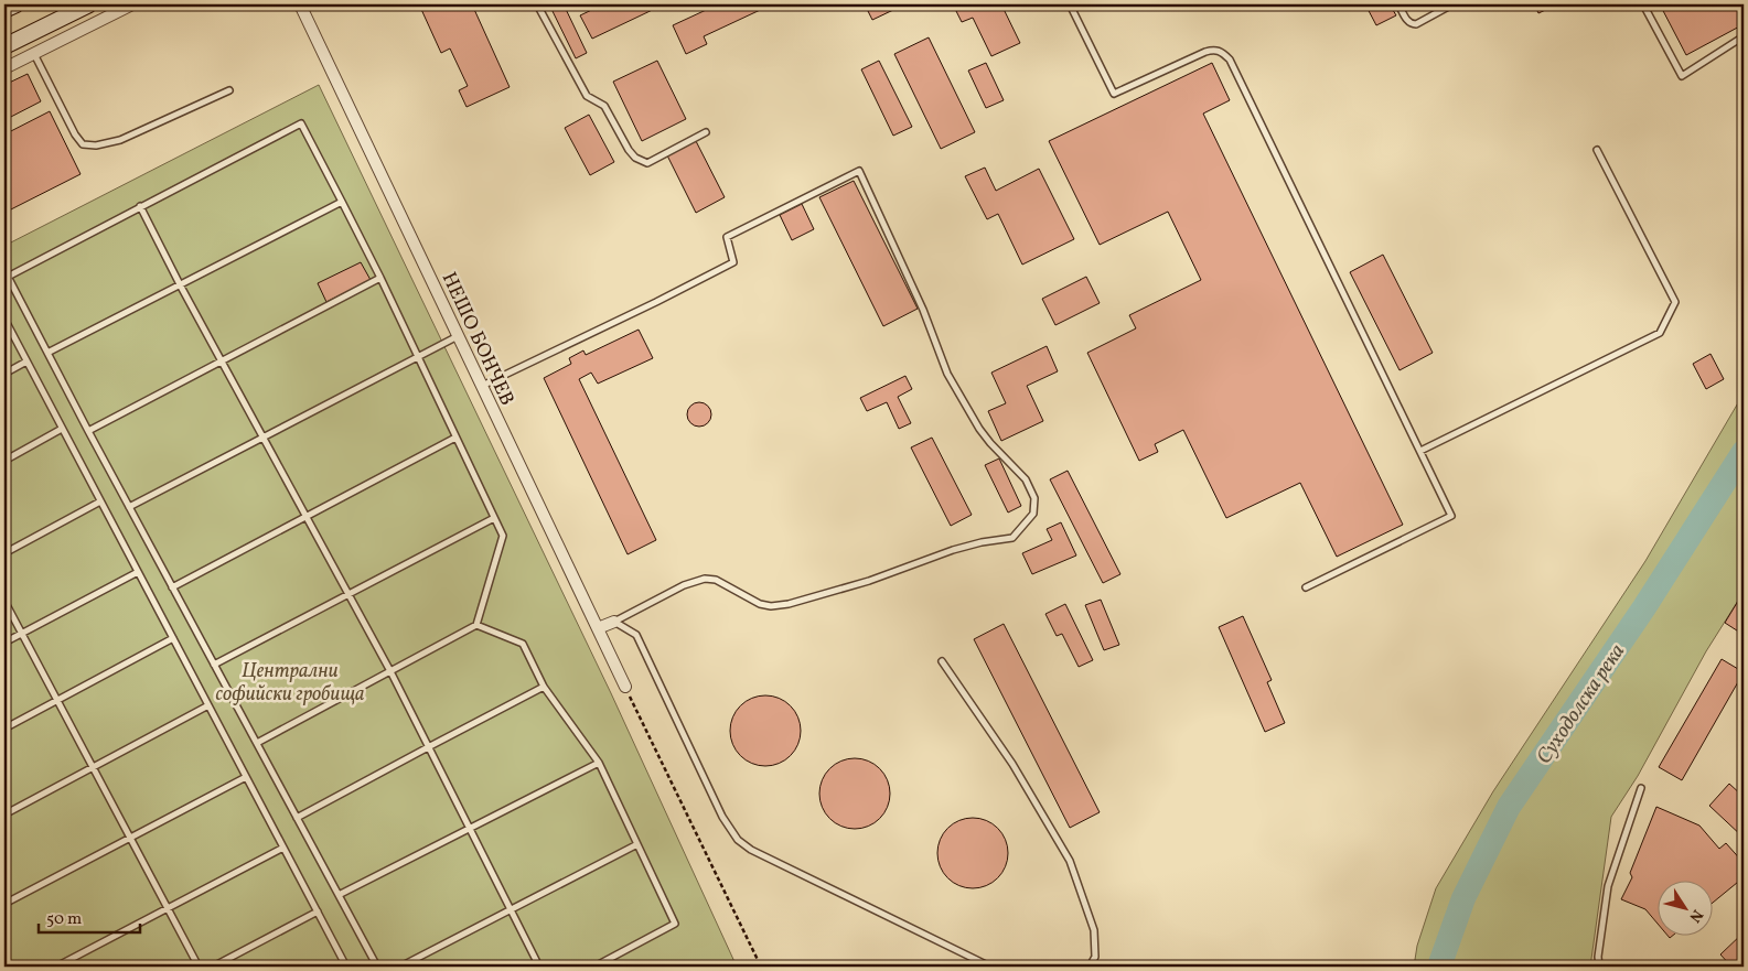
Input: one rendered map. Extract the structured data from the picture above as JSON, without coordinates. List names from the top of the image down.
{
  "streets": {
    "street": ["НЕШО БОНЧЕВ"]
  },
  "water": ["Суходолска река"],
  "parks": ["Централни софийски гробища"],
  "scale_bar": "50 m",
  "north": "bottom right"
}
